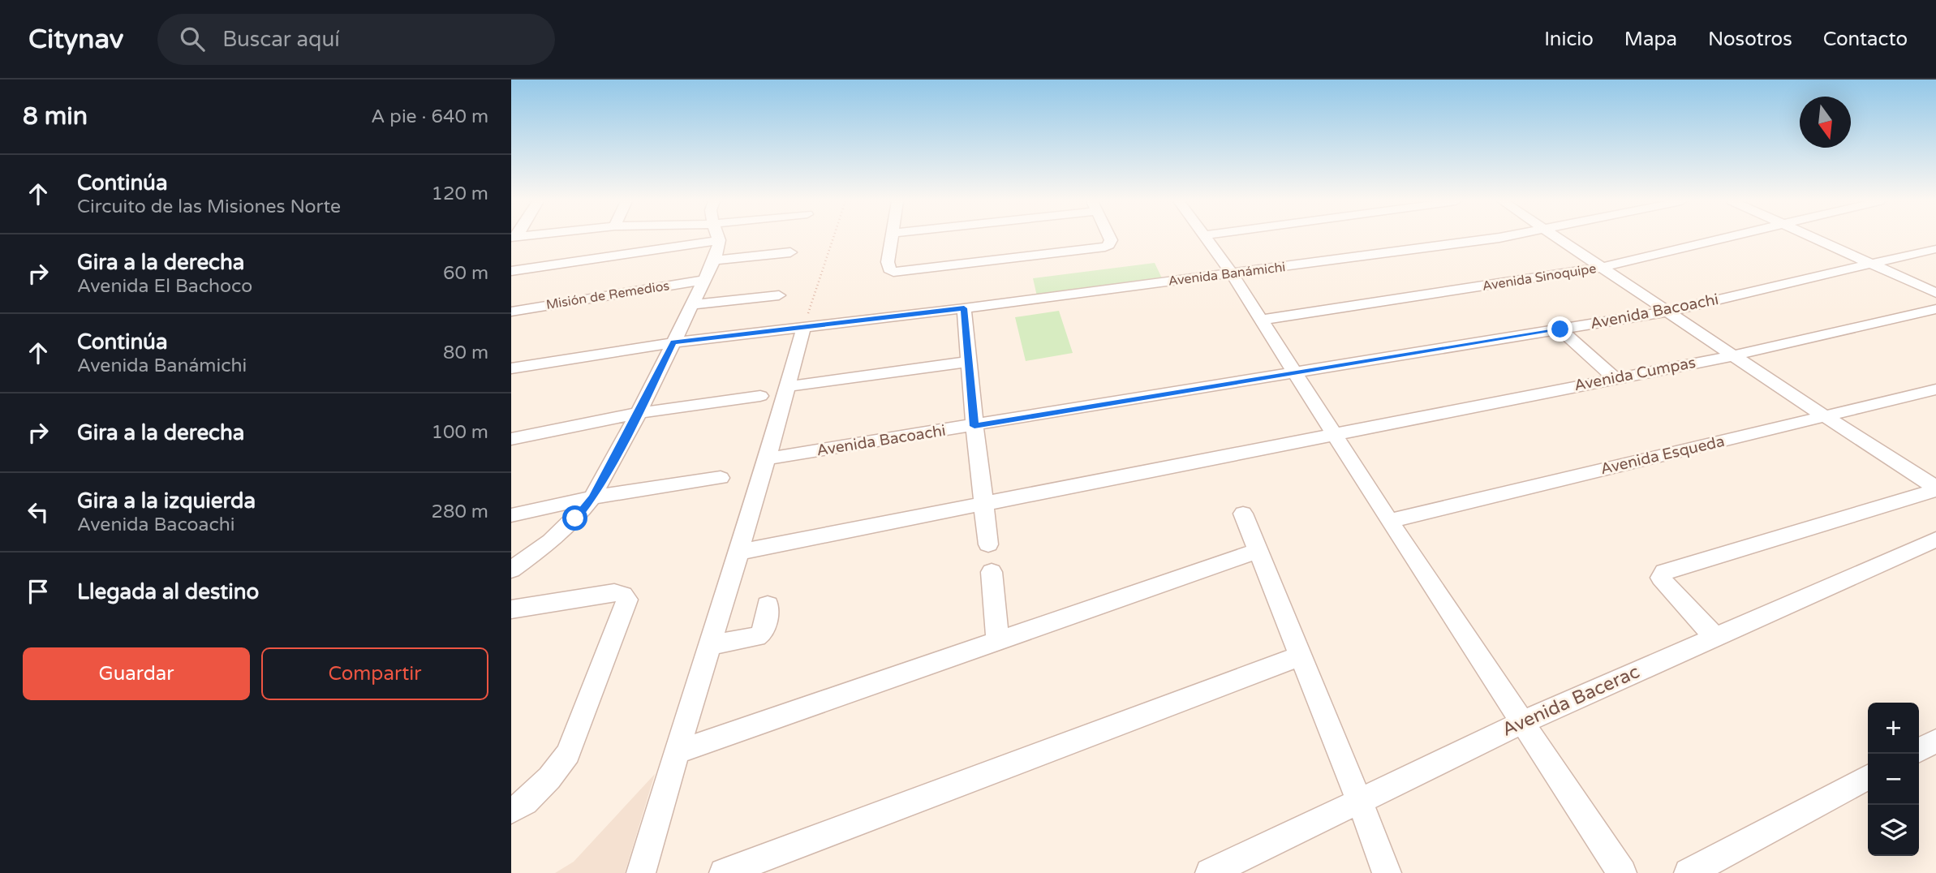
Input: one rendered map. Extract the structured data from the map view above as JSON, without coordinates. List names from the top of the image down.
{
  "streets": {
    "street": [
      "Avenida Banámichi",
      "Avenida Sinoquipe",
      "Misión de Remedios",
      "Avenida Bacoachi",
      "Avenida Cumpas",
      "Avenida Esqueda",
      "Avenida Bacerac"
    ]
  },
  "north": "bottom",
  "page": {
    "header": "Citynav",
    "search": "Buscar aquí",
    "nav": [
      "Inicio",
      "Mapa",
      "Nosotros",
      "Contacto"
    ],
    "heading": ["8 min", "A pie · 640 m"],
    "list": [
      ["Continúa", "Circuito de las Misiones Norte", "120 m"],
      ["Gira a la derecha", "Avenida El Bachoco", "60 m"],
      ["Continúa", "Avenida Banámichi", "80 m"],
      ["Gira a la derecha", "100 m"],
      ["Gira a la izquierda", "Avenida Bacoachi", "280 m"],
      "Llegada al destino"
    ],
    "buttons": ["Guardar", "Compartir"],
    "map_buttons": ["+", "−"]
  }
}
